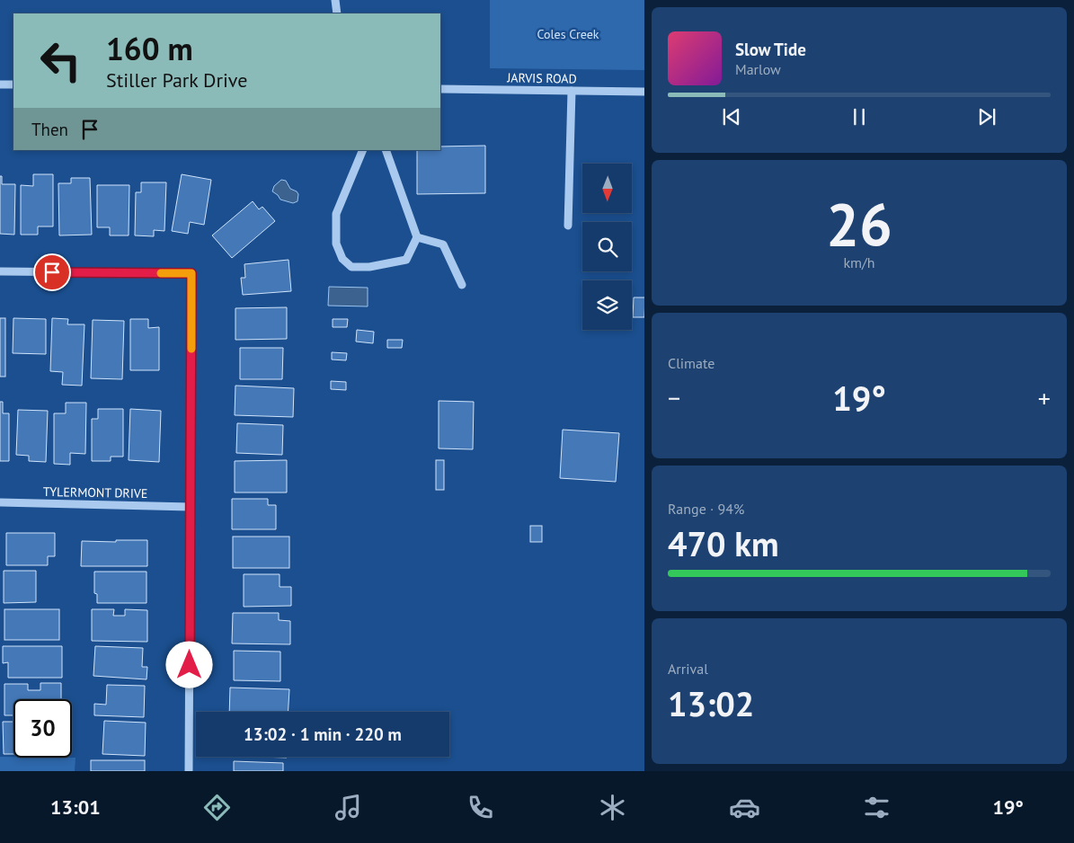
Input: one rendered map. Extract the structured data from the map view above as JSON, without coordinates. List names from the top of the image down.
{
  "streets": {
    "street": ["JARVIS ROAD", "TYLERMONT DRIVE"]
  },
  "parks": ["Coles Creek"],
  "north": "bottom",
  "page": {
    "turn": ["160 m", "Stiller Park Drive"],
    "song": ["Slow Tide", "Marlow"],
    "then": "Then",
    "tile": [
      ["26", "km/h"],
      "Climate",
      ["Range · 94%", "470 km"],
      ["Arrival", "13:02"]
    ],
    "heat": ["−", "19°", "+"],
    "limit": "30",
    "trip": "13:02 · 1 min · 220 m",
    "tabs": ["13:01", "19°"]
  }
}
